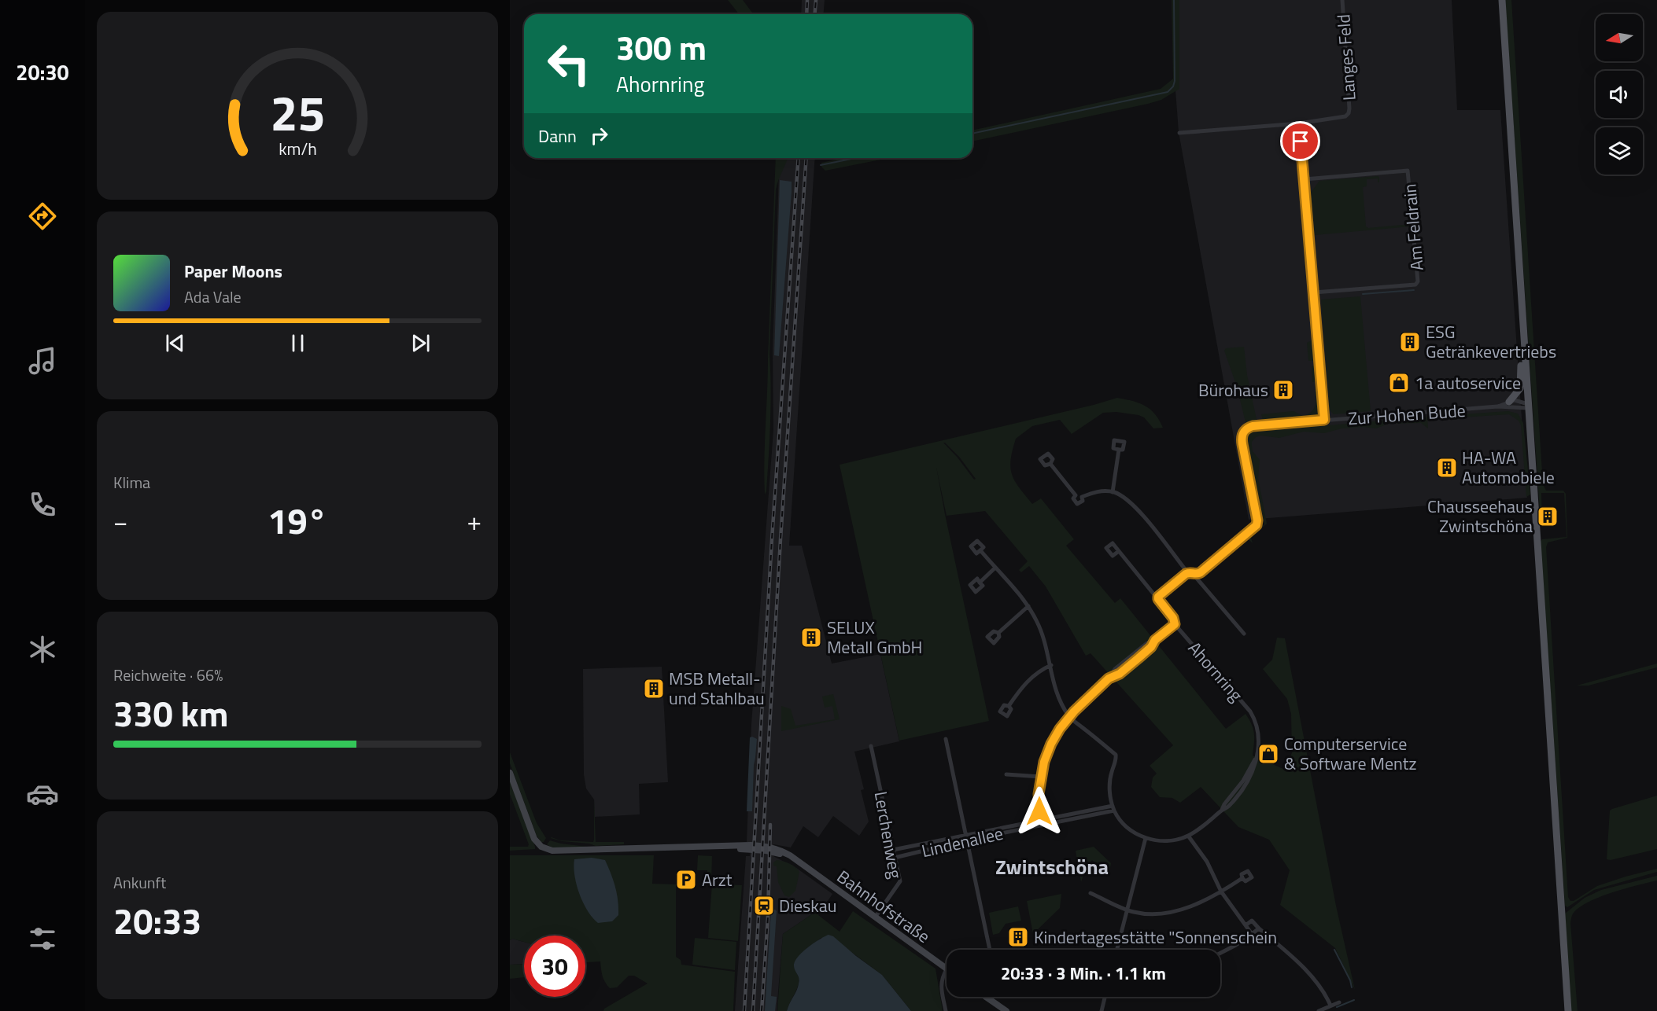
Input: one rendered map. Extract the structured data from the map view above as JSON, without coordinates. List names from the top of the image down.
{
  "streets": {
    "street": [
      "Langes Feld",
      "Am Feldrain",
      "Zur Hohen Bude",
      "Ahornring",
      "Lerchenweg",
      "Lindenallee",
      "Bahnhofstraße"
    ]
  },
  "crossings": [
    ["Ahornring", "Lindenallee"],
    ["Lerchenweg", "Lindenallee"],
    ["Lerchenweg", "Bahnhofstraße"]
  ],
  "districts": ["Zwintschöna"],
  "places": {
    "building": [
      "ESG Getränkevertriebs",
      "Bürohaus",
      "HA-WA Automobiele",
      "Chausseehaus Zwintschöna",
      "SELUX Metall GmbH",
      "MSB Metall- und Stahlbau",
      "Kindertagesstätte \"Sonnenschein"
    ],
    "shop": ["1a autoservice", "Computerservice & Software Mentz"],
    "parking": ["Arzt"],
    "station": ["Dieskau"]
  },
  "north": "left",
  "page": {
    "tabs": "20:30",
    "turn": ["300 m", "Ahornring"],
    "then": "Dann",
    "song": ["Paper Moons", "Ada Vale"],
    "tile": [
      "Klima",
      ["Reichweite · 66%", "330 km"],
      ["Ankunft", "20:33"]
    ],
    "heat": ["−", "19°", "+"],
    "limit": "30",
    "trip": "20:33 · 3 Min. · 1.1 km",
    "gauge": ["25", "km/h"]
  }
}
